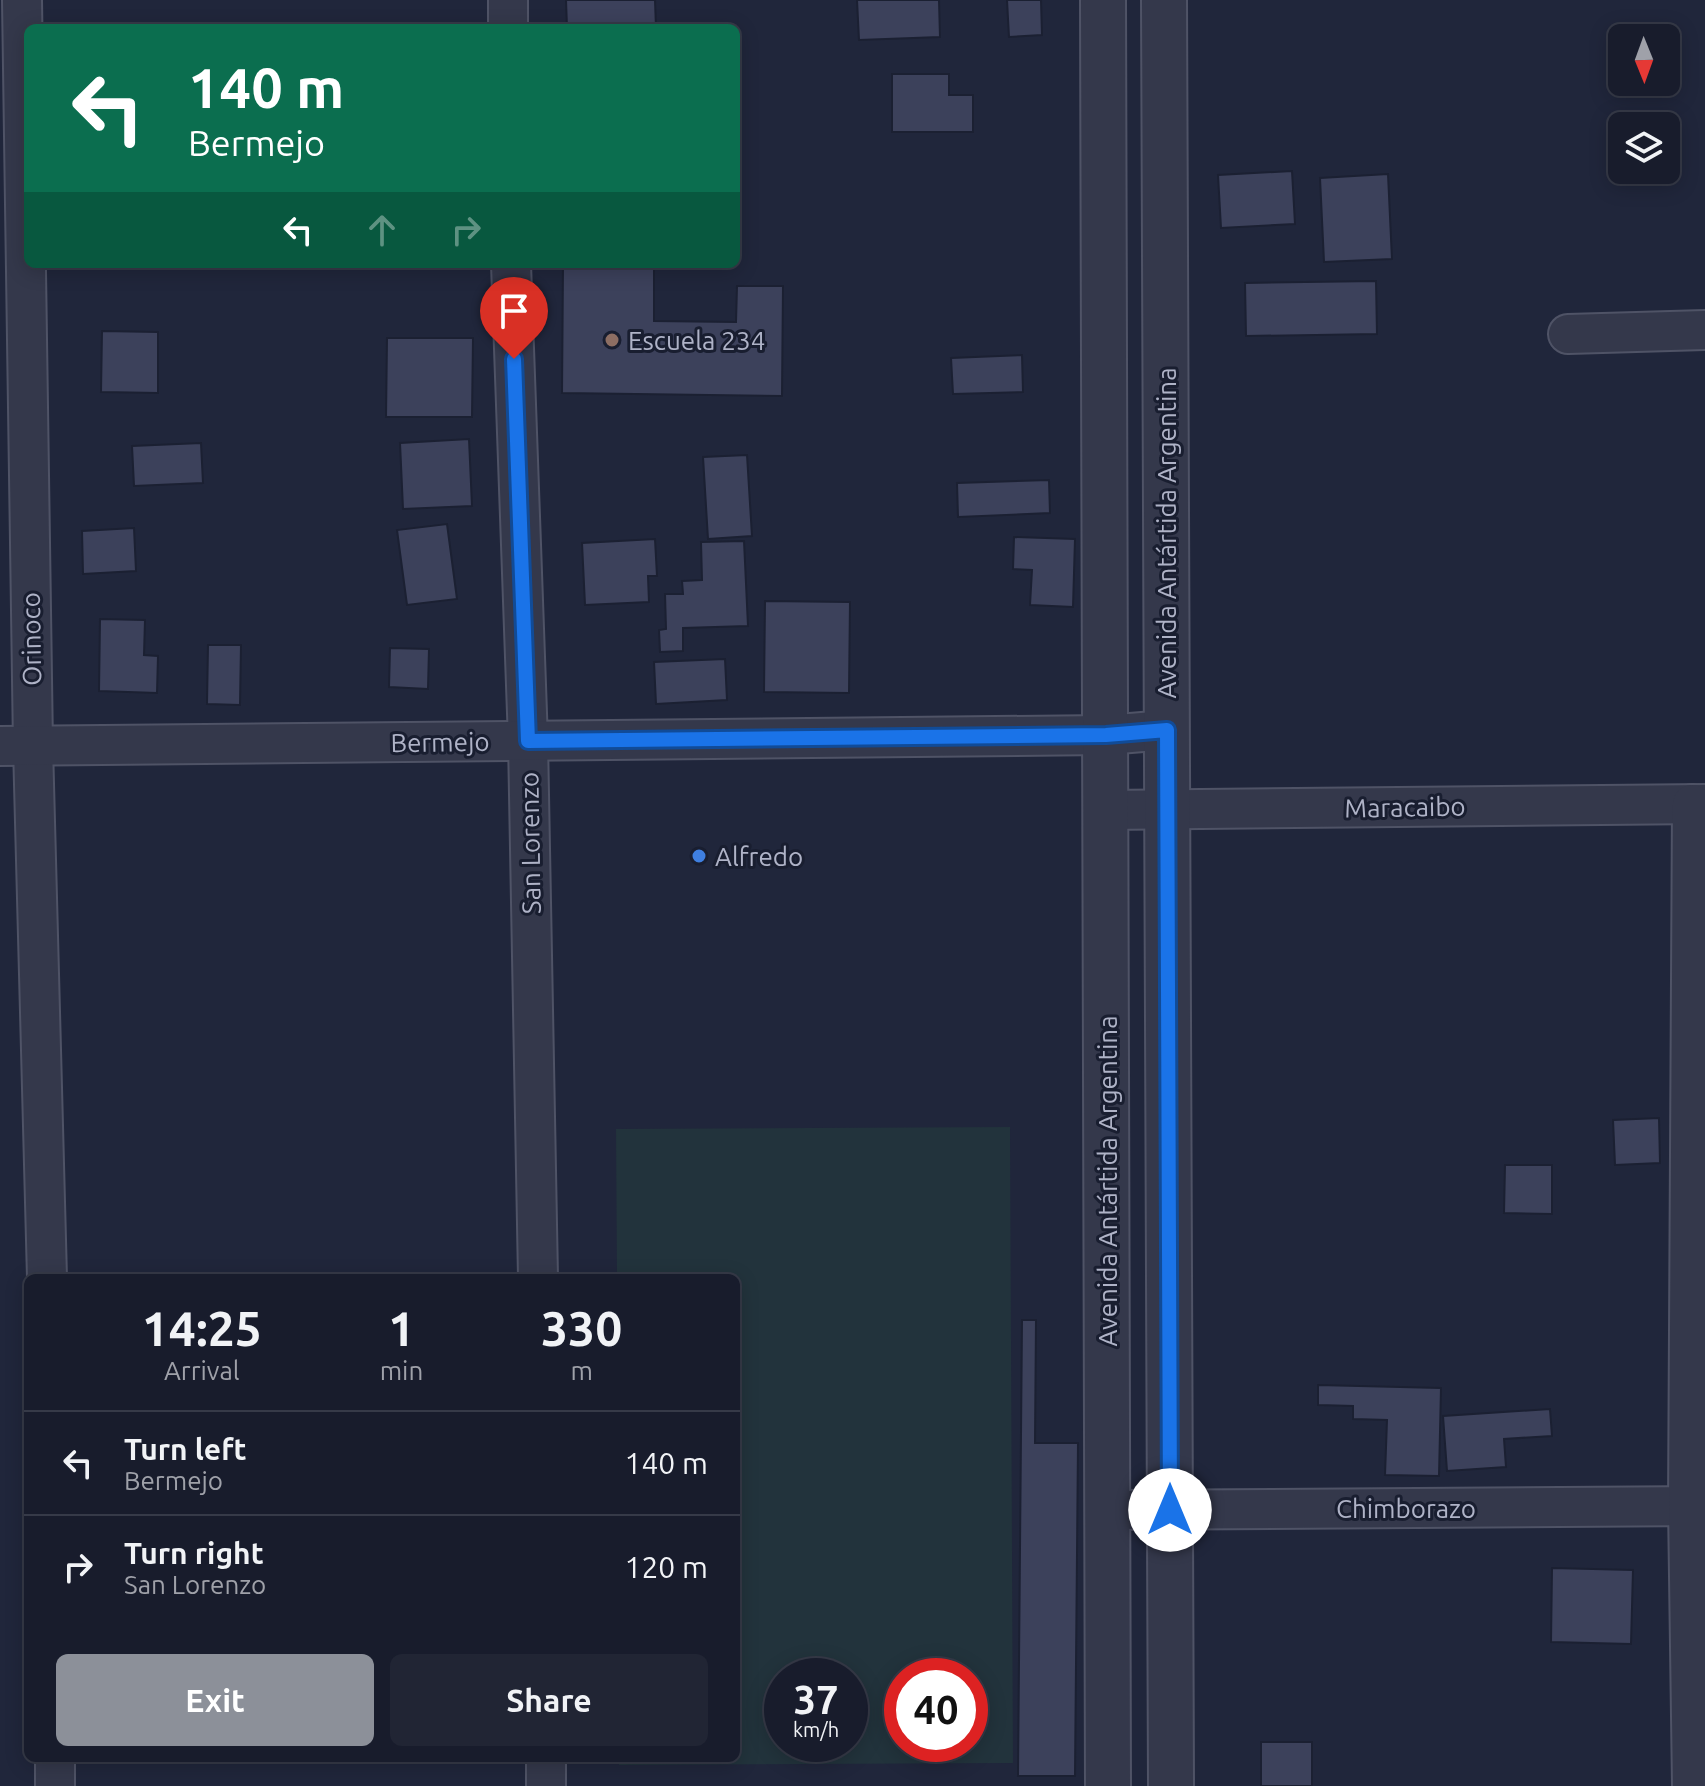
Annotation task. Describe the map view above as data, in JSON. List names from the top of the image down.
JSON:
{
  "streets": {
    "street": [
      "Avenida Antártida Argentina",
      "Orinoco",
      "Bermejo",
      "Maracaibo",
      "San Lorenzo",
      "Chimborazo"
    ]
  },
  "crossings": [
    ["Avenida Antártida Argentina", "Bermejo"],
    ["Avenida Antártida Argentina", "Maracaibo"],
    ["Avenida Antártida Argentina", "Chimborazo"],
    ["Orinoco", "Bermejo"],
    ["Bermejo", "San Lorenzo"]
  ],
  "places": ["Escuela 234", "Alfredo"],
  "north": "bottom",
  "page": {
    "turn": ["140 m", "Bermejo"],
    "eta": [
      "14:25",
      "Arrival",
      "1",
      "min",
      "330",
      "m"
    ],
    "list": [
      {
        "name": "Turn left",
        "note": "Bermejo",
        "value": "140 m"
      },
      {
        "name": "Turn right",
        "note": "San Lorenzo",
        "value": "120 m"
      }
    ],
    "buttons": ["Exit", "Share"],
    "speed": "37 km/h",
    "limit": "40"
  }
}
